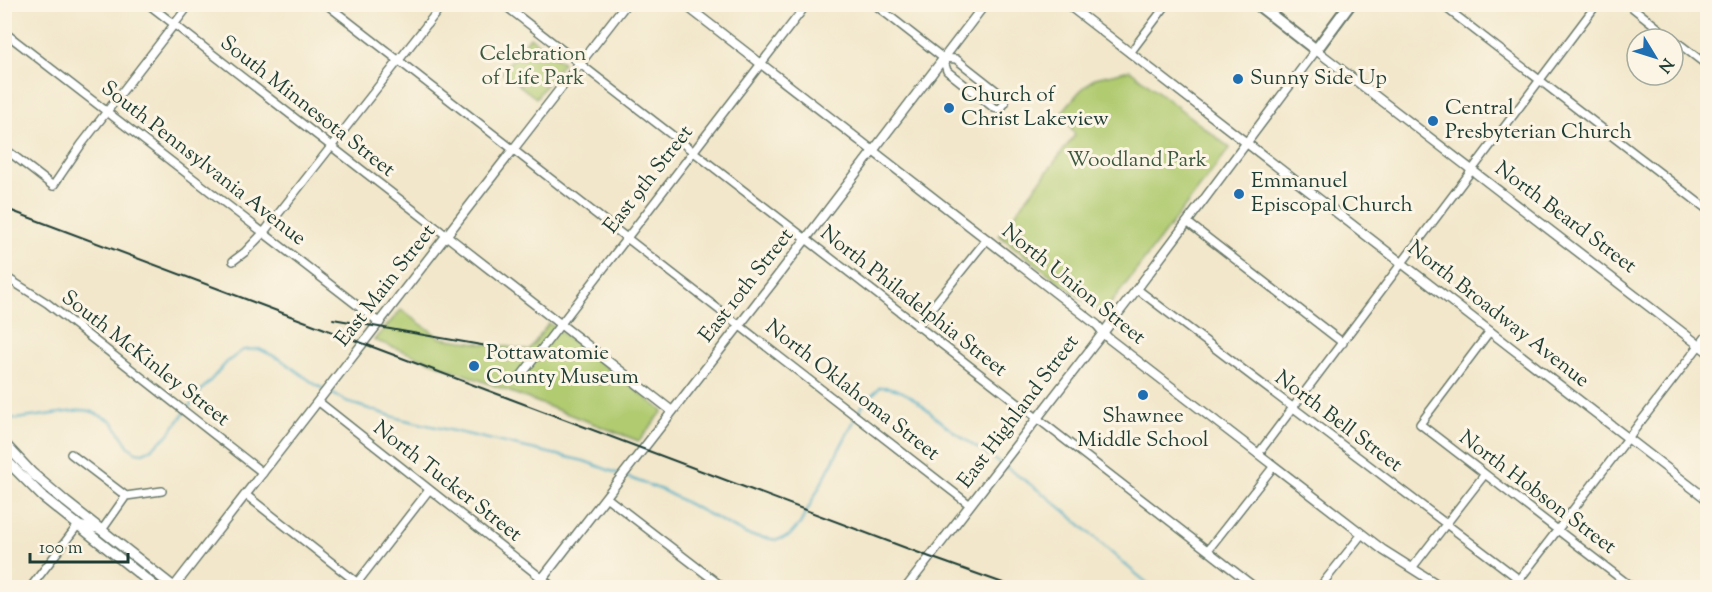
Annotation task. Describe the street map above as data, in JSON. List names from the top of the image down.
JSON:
{
  "streets": {
    "main road": ["North Beard Street"],
    "street": [
      "South Minnesota Street",
      "South Pennsylvania Avenue",
      "East 9th Street",
      "North Union Street",
      "East Main Street",
      "East 10th Street",
      "North Philadelphia Street",
      "North Broadway Avenue",
      "South McKinley Street",
      "North Oklahoma Street",
      "East Highland Street",
      "North Bell Street",
      "North Tucker Street",
      "North Hobson Street"
    ]
  },
  "crossings": [
    ["South Minnesota Street", "East Main Street"],
    ["South Pennsylvania Avenue", "East Main Street"],
    ["East 9th Street", "North Union Street"],
    ["East 9th Street", "North Philadelphia Street"],
    ["East 9th Street", "North Oklahoma Street"],
    ["North Beard Street", "East Highland Street"],
    ["North Union Street", "East 10th Street"],
    ["North Union Street", "East Highland Street"],
    ["East Main Street", "North Philadelphia Street"],
    ["East Main Street", "South McKinley Street"],
    ["East Main Street", "North Oklahoma Street"],
    ["East Main Street", "North Tucker Street"],
    ["East 10th Street", "North Philadelphia Street"],
    ["East 10th Street", "North Oklahoma Street"],
    ["East 10th Street", "North Tucker Street"],
    ["North Philadelphia Street", "East Highland Street"],
    ["North Broadway Avenue", "East Highland Street"],
    ["North Broadway Avenue", "North Hobson Street"],
    ["North Oklahoma Street", "East Highland Street"],
    ["East Highland Street", "North Bell Street"]
  ],
  "parks": ["Celebration of Life Park", "Woodland Park"],
  "places": [
    "Sunny Side Up",
    "Church of Christ Lakeview",
    "Central Presbyterian Church",
    "Emmanuel Episcopal Church",
    "Pottawatomie County Museum",
    "Shawnee Middle School"
  ],
  "scale_bar": "100 m",
  "north": "bottom right"
}
